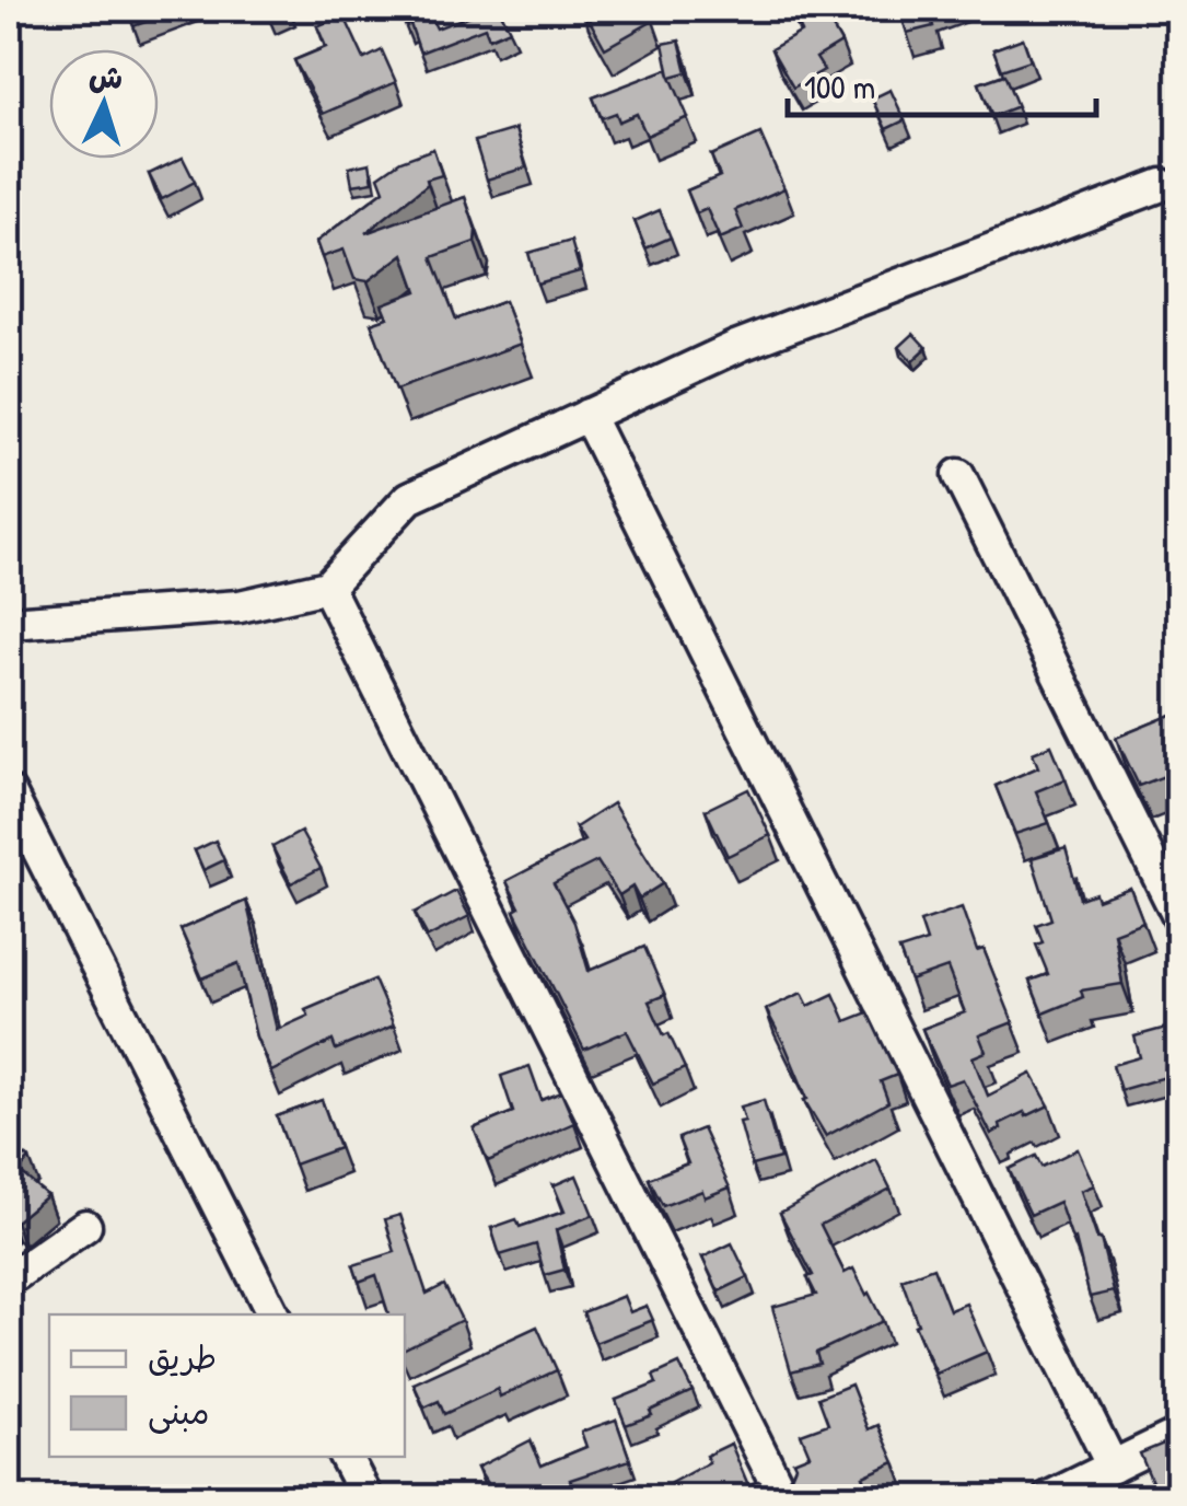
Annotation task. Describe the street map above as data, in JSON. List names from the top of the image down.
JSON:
{
  "legend": ["طريق", "مبنى"],
  "scale_bar": "100 m",
  "north": "top"
}
